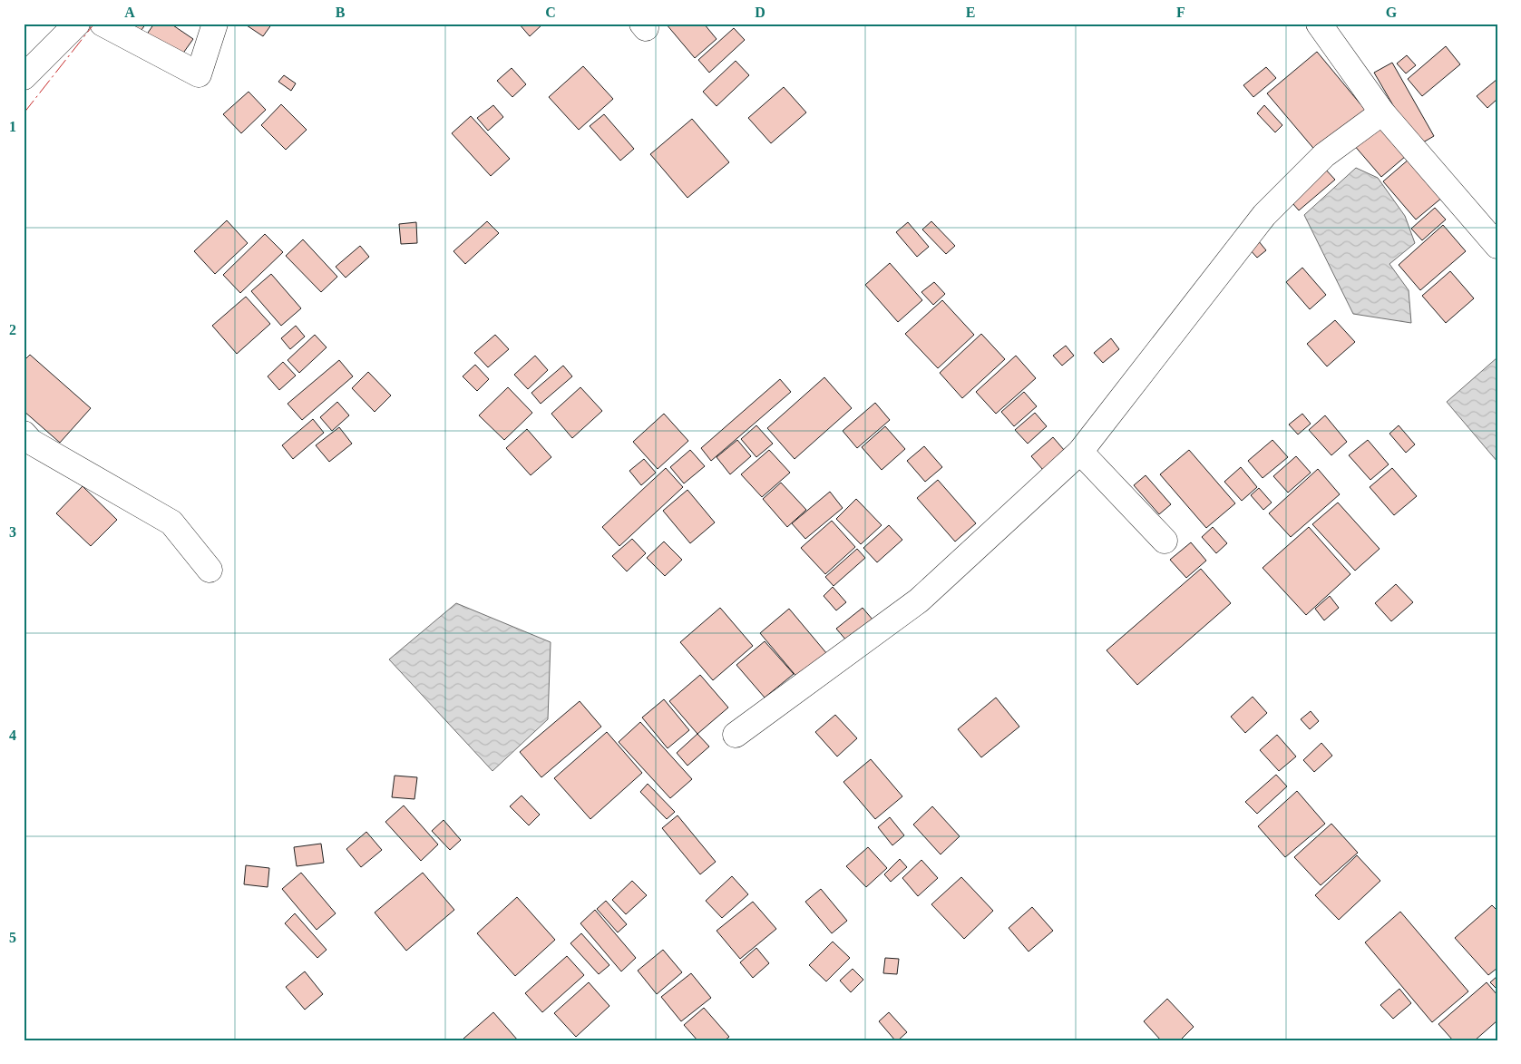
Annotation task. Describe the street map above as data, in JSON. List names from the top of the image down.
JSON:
{
  "grid": {
    "columns": [
      "A",
      "B",
      "C",
      "D",
      "E",
      "F",
      "G"
    ],
    "rows": [
      "1",
      "2",
      "3",
      "4",
      "5"
    ]
  }
}
